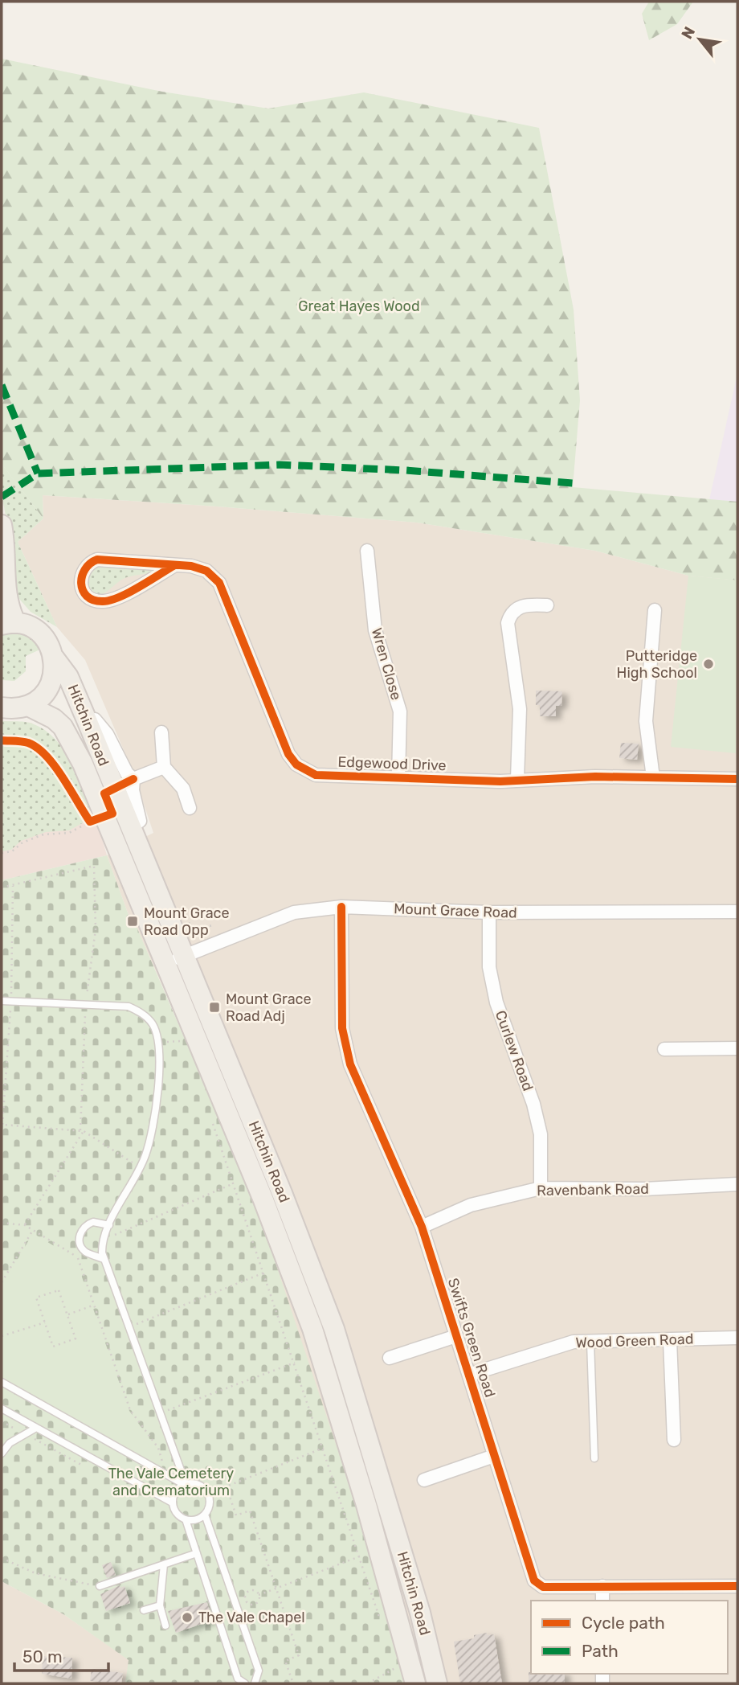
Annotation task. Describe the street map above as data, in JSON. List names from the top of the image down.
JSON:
{
  "streets": {
    "main road": ["Hitchin Road"],
    "street": [
      "Wren Close",
      "Edgewood Drive",
      "Mount Grace Road",
      "Curlew Road",
      "Ravenbank Road",
      "Swifts Green Road",
      "Wood Green Road"
    ]
  },
  "crossings": [
    ["Wren Close", "Edgewood Drive"],
    ["Hitchin Road", "Mount Grace Road"],
    ["Mount Grace Road", "Curlew Road"],
    ["Mount Grace Road", "Swifts Green Road"],
    ["Curlew Road", "Ravenbank Road"],
    ["Ravenbank Road", "Swifts Green Road"],
    ["Swifts Green Road", "Wood Green Road"]
  ],
  "parks": ["Great Hayes Wood", "The Vale Cemetery and Crematorium"],
  "places": {
    "other": ["Putteridge High School", "The Vale Chapel"],
    "transit": ["Mount Grace Road Opp", "Mount Grace Road Adj"]
  },
  "legend": ["Cycle path", "Path"],
  "scale_bar": "50 m",
  "north": "top left"
}
